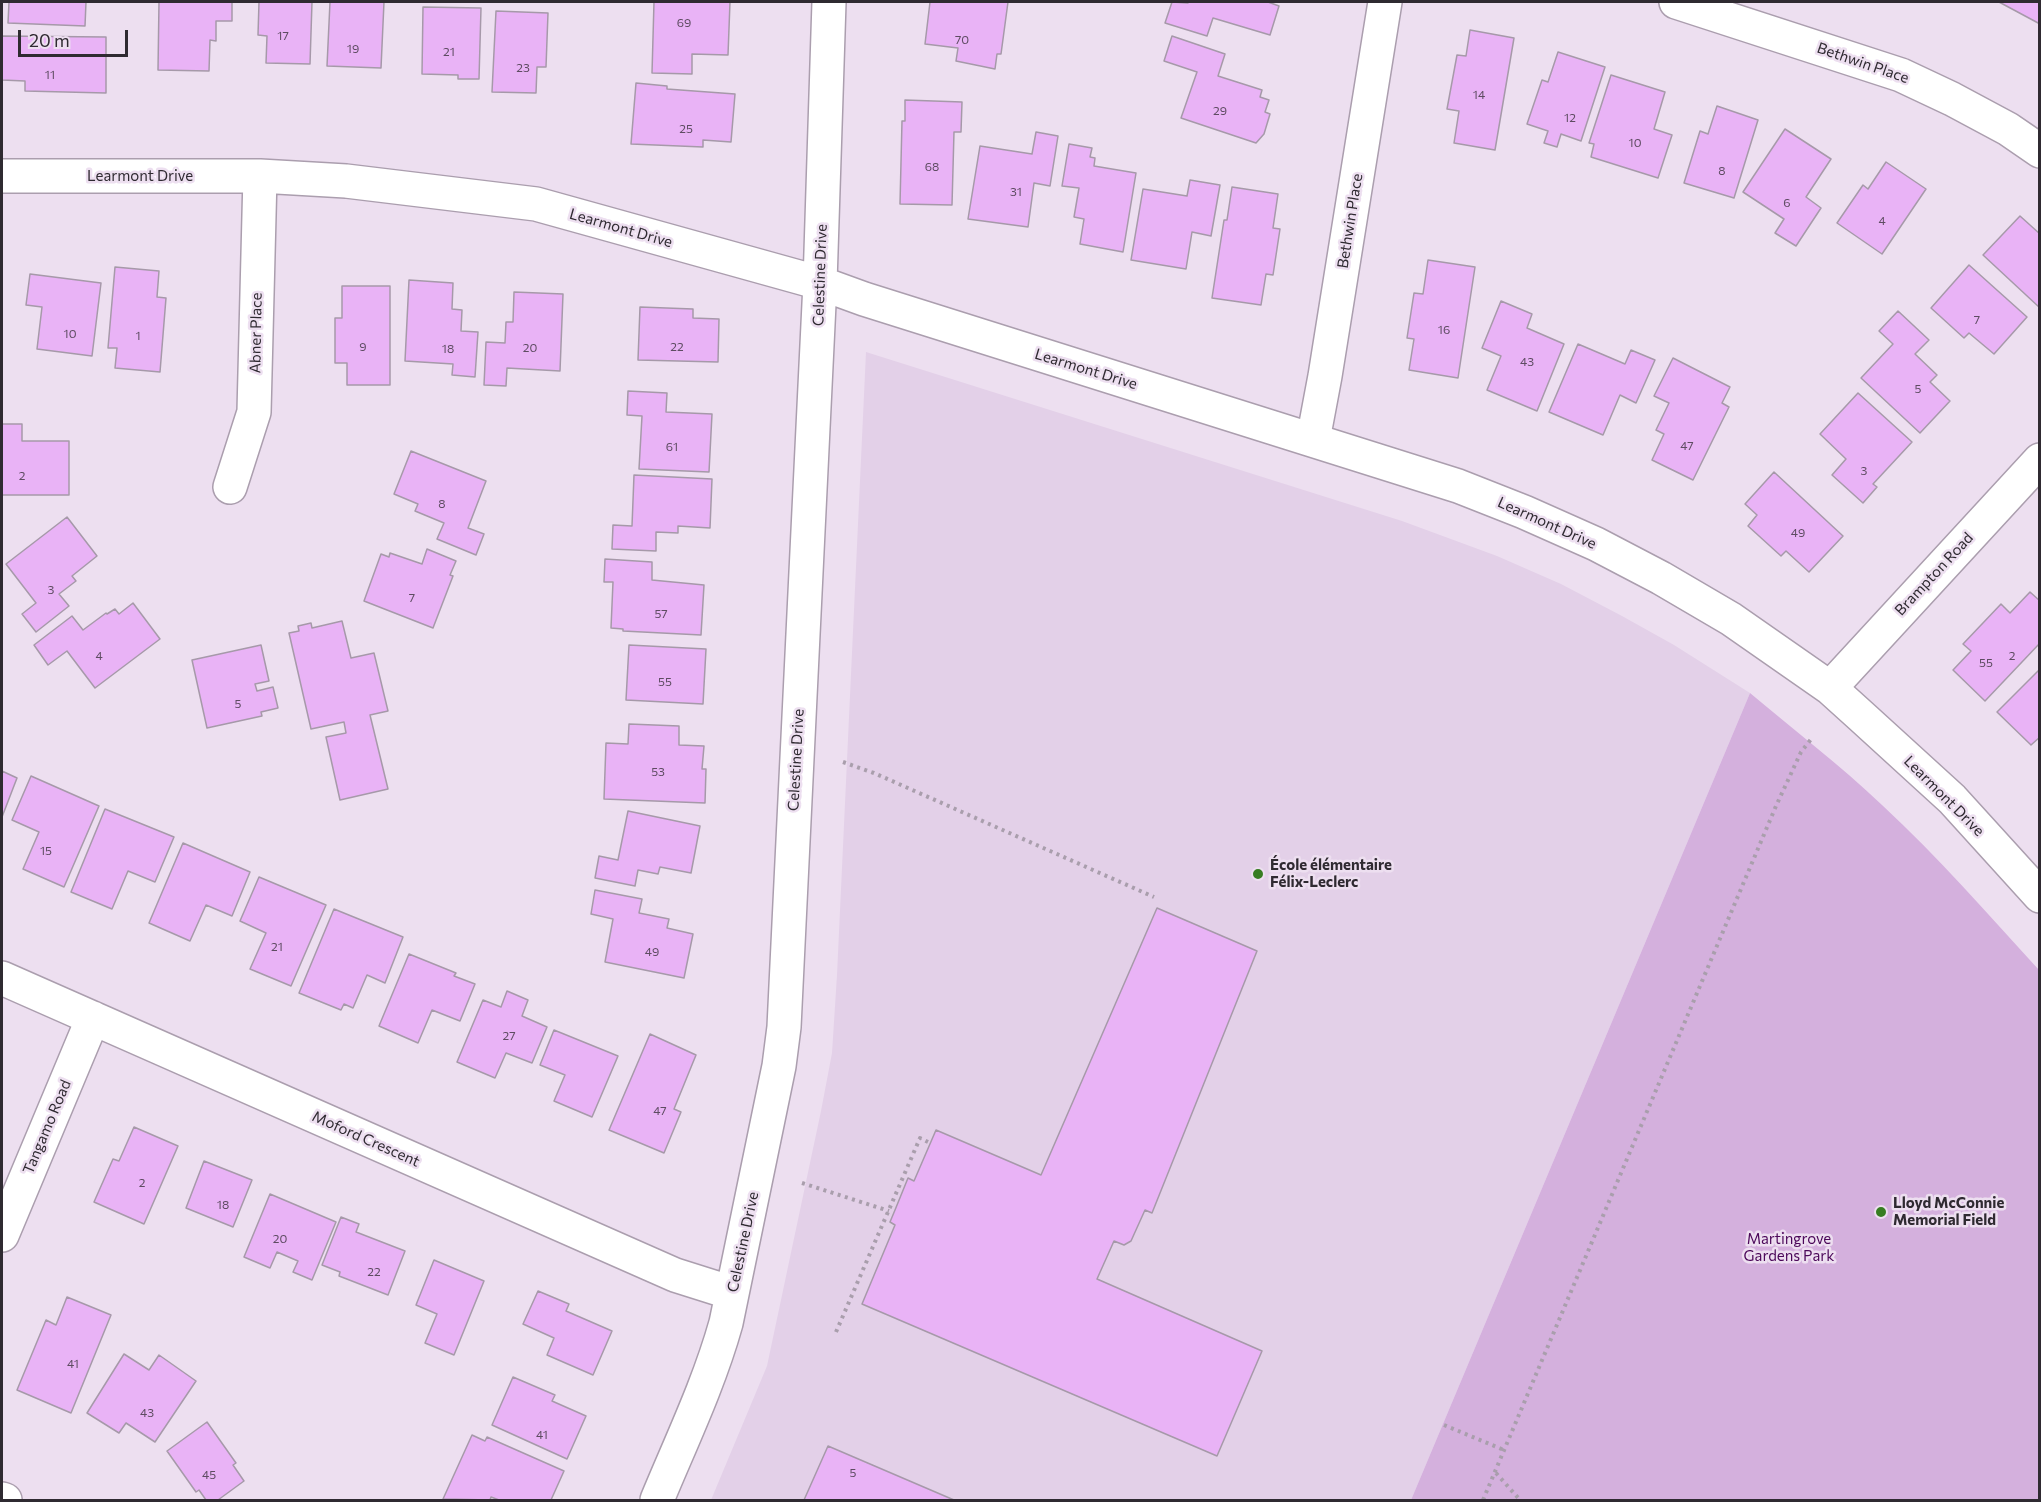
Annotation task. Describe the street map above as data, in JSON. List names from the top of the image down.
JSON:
{
  "streets": {
    "street": [
      "Bethwin Place",
      "Learmont Drive",
      "Celestine Drive",
      "Abner Place",
      "Brampton Road",
      "Tangamo Road",
      "Moford Crescent"
    ]
  },
  "crossings": [
    ["Bethwin Place", "Learmont Drive"],
    ["Learmont Drive", "Celestine Drive"],
    ["Learmont Drive", "Abner Place"],
    ["Learmont Drive", "Brampton Road"],
    ["Celestine Drive", "Moford Crescent"],
    ["Tangamo Road", "Moford Crescent"]
  ],
  "parks": ["Martingrove Gardens Park"],
  "places": ["École élémentaire Félix-Leclerc", "Lloyd McConnie Memorial Field"],
  "house_numbers": [
    "69",
    "17",
    "70",
    "19",
    "21",
    "23",
    "11",
    "14",
    "29",
    "12",
    "25",
    "10",
    "68",
    "8",
    "31",
    "6",
    "4",
    "7",
    "16",
    "10",
    "1",
    "9",
    "22",
    "20",
    "18",
    "43",
    "5",
    "47",
    "61",
    "3",
    "2",
    "8",
    "49",
    "3",
    "7",
    "57",
    "4",
    "2",
    "55",
    "55",
    "5",
    "53",
    "15",
    "21",
    "49",
    "27",
    "47",
    "2",
    "18",
    "20",
    "22",
    "41",
    "43",
    "41",
    "5",
    "45"
  ],
  "scale_bar": "20 m"
}
